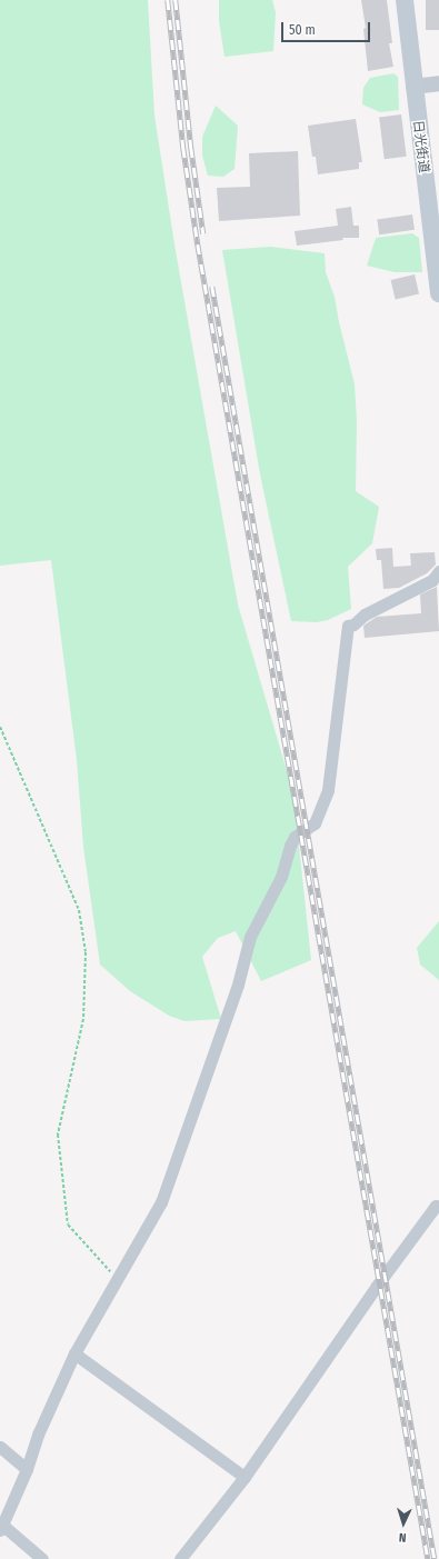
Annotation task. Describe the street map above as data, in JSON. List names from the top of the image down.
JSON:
{
  "streets": {
    "main road": ["日光街道"]
  },
  "scale_bar": "50 m",
  "north": "bottom"
}
